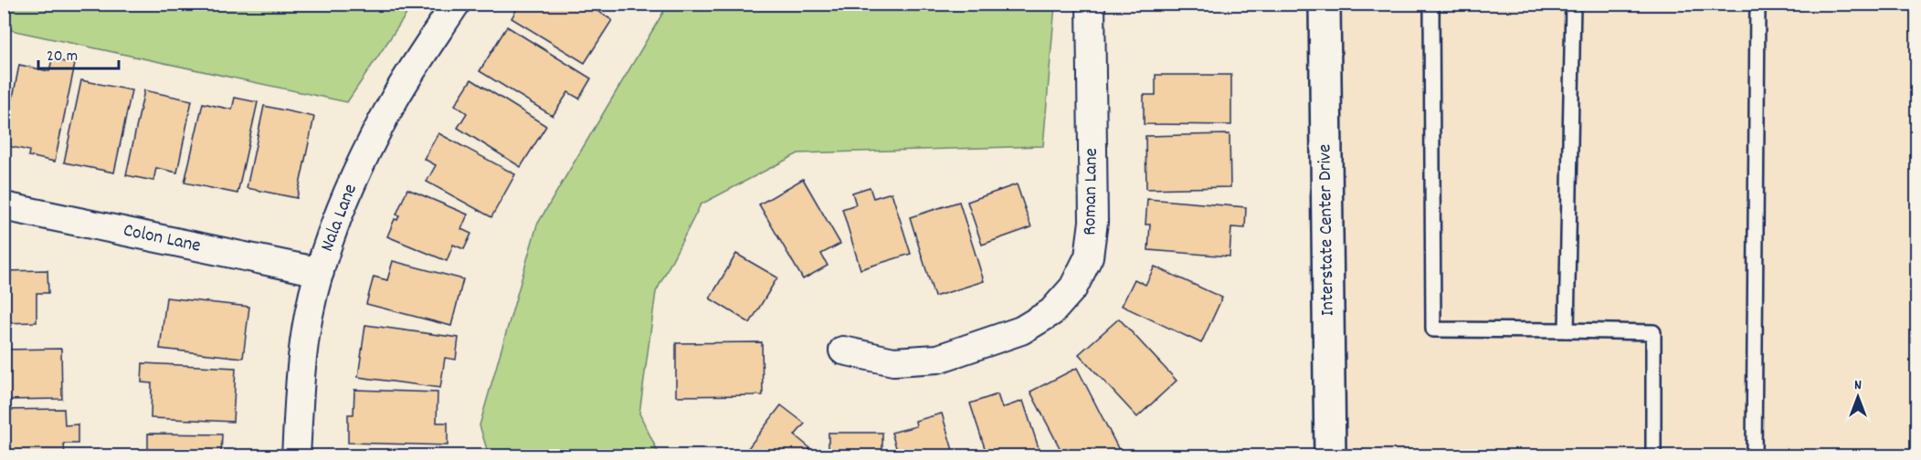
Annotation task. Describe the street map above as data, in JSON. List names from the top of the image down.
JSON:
{
  "streets": {
    "street": [
      "Roman Lane",
      "Nala Lane",
      "Interstate Center Drive",
      "Colon Lane"
    ]
  },
  "crossings": [
    ["Nala Lane", "Colon Lane"]
  ],
  "scale_bar": "20 m",
  "north": "top"
}
